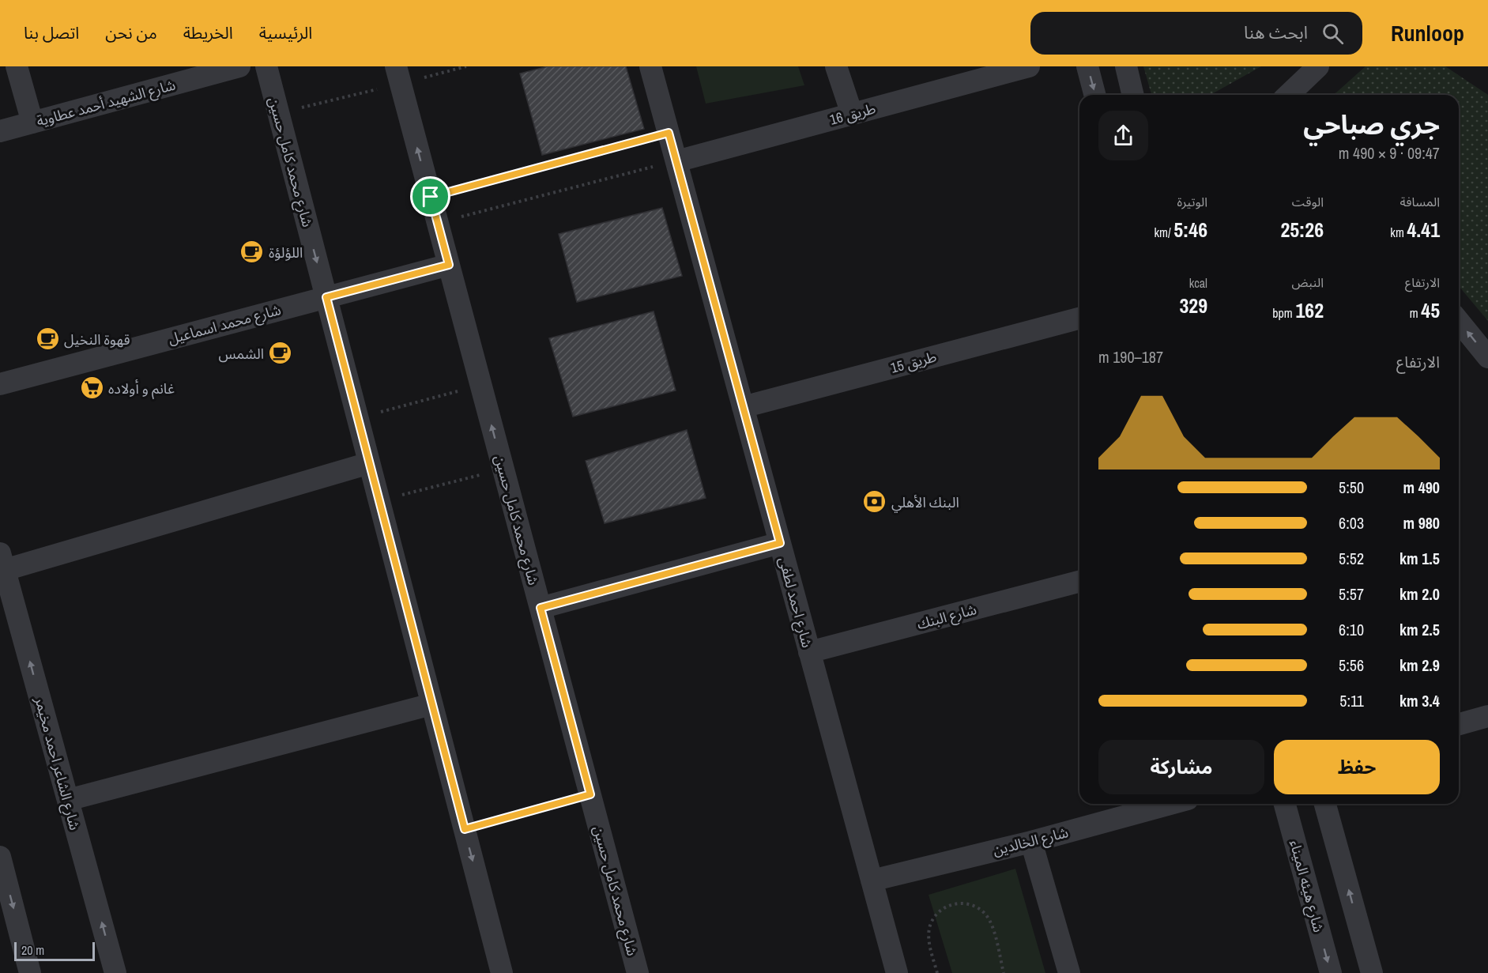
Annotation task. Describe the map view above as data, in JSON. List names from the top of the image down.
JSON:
{
  "streets": {
    "street": [
      "شارع الشهيد أحمد عطاوية",
      "طريق 16",
      "شارع محمد كامل حسين",
      "شارع محمد اسماعيل",
      "طريق 15",
      "شارع احمد لطفى",
      "شارع البنك",
      "شارع الشاعر احمد مخيمر",
      "شارع الخالدين",
      "شارع هيئه الميناء"
    ]
  },
  "crossings": [
    ["طريق 16", "شارع احمد لطفى"],
    ["شارع محمد كامل حسين", "شارع محمد اسماعيل"],
    ["طريق 15", "شارع احمد لطفى"],
    ["شارع احمد لطفى", "شارع البنك"],
    ["شارع احمد لطفى", "شارع الخالدين"]
  ],
  "one_way": ["شارع الشاعر احمد مخيمر"],
  "places": {
    "cafe": ["اللؤلؤة", "قهوة النخيل", "الشمس"],
    "supermarket": ["غانم و أولاده"],
    "bank": ["البنك الأهلي"]
  },
  "scale_bar": "20 m",
  "page": {
    "header": "Runloop",
    "search": "ابحث هنا",
    "nav": [
      "الرئيسية",
      "الخريطة",
      "من نحن",
      "اتصل بنا"
    ],
    "heading": ["جري صباحي", "09:47 · 9 × 490 m"],
    "stats": [
      ["المسافة", "4.41 km"],
      ["الوقت", "25:26"],
      ["الوتيرة", "5:46 /km"],
      ["الارتفاع", "45 m"],
      ["النبض", "162 bpm"],
      ["kcal", "329"]
    ],
    "chart": ["الارتفاع", "187–190 m"],
    "list": [
      {
        "name": "490 m",
        "note": "5:50"
      },
      {
        "name": "980 m",
        "note": "6:03"
      },
      {
        "name": "1.5 km",
        "note": "5:52"
      },
      {
        "name": "2.0 km",
        "note": "5:57"
      },
      {
        "name": "2.5 km",
        "note": "6:10"
      },
      {
        "name": "2.9 km",
        "note": "5:56"
      },
      {
        "name": "3.4 km",
        "note": "5:11"
      }
    ],
    "buttons": ["حفظ", "مشاركة"],
    "scale": "20 m"
  }
}
